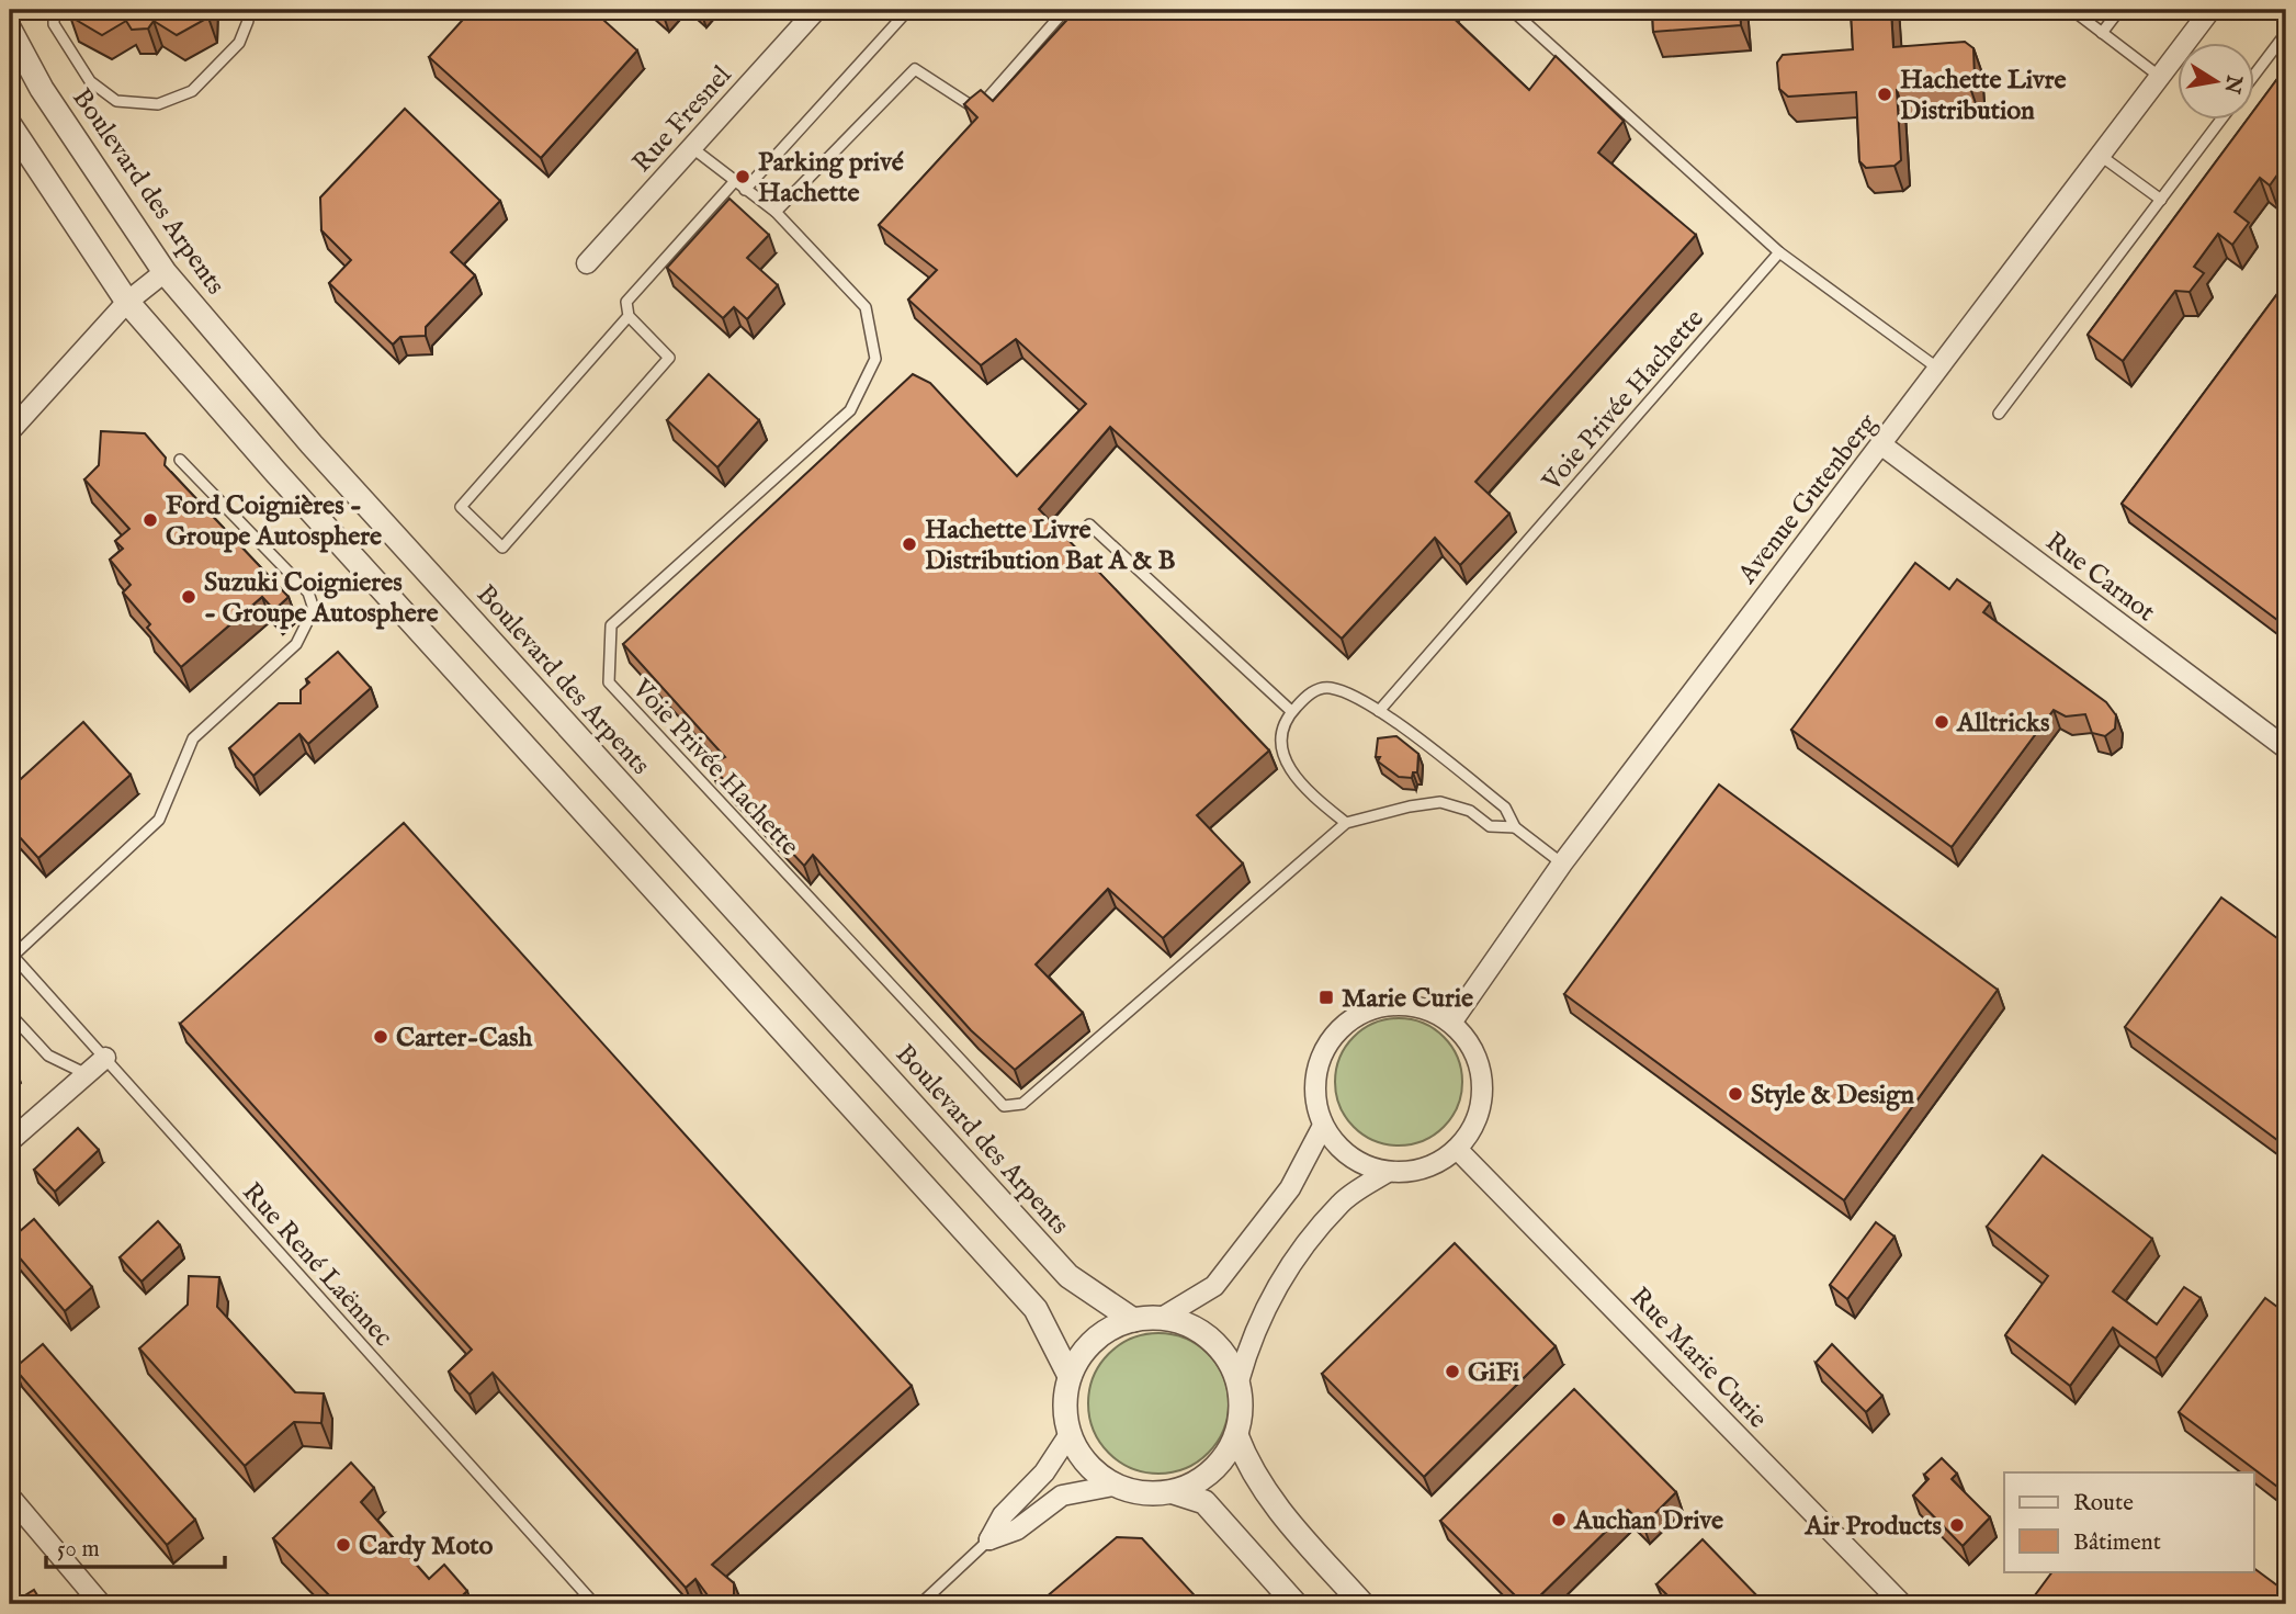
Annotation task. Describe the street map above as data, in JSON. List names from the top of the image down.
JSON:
{
  "streets": {
    "street": [
      "Rue Fresnel",
      "Boulevard des Arpents",
      "Avenue Gutenberg",
      "Rue Carnot",
      "Rue Marie Curie"
    ],
    "lane": ["Voie Privée Hachette", "Rue René Laënnec"]
  },
  "crossings": [
    ["Voie Privée Hachette", "Avenue Gutenberg"],
    ["Avenue Gutenberg", "Rue Carnot"],
    ["Avenue Gutenberg", "Rue Marie Curie"]
  ],
  "places": {
    "other": [
      "Hachette Livre Distribution",
      "Parking privé Hachette",
      "Ford Coignières - Groupe Autosphere",
      "Hachette Livre Distribution Bat A & B",
      "Suzuki Coignieres - Groupe Autosphere",
      "Alltricks",
      "Carter-Cash",
      "Style & Design",
      "GiFi",
      "Auchan Drive",
      "Air Products",
      "Cardy Moto"
    ],
    "transit": ["Marie Curie"]
  },
  "legend": ["Route", "Bâtiment"],
  "scale_bar": "50 m",
  "north": "right"
}
